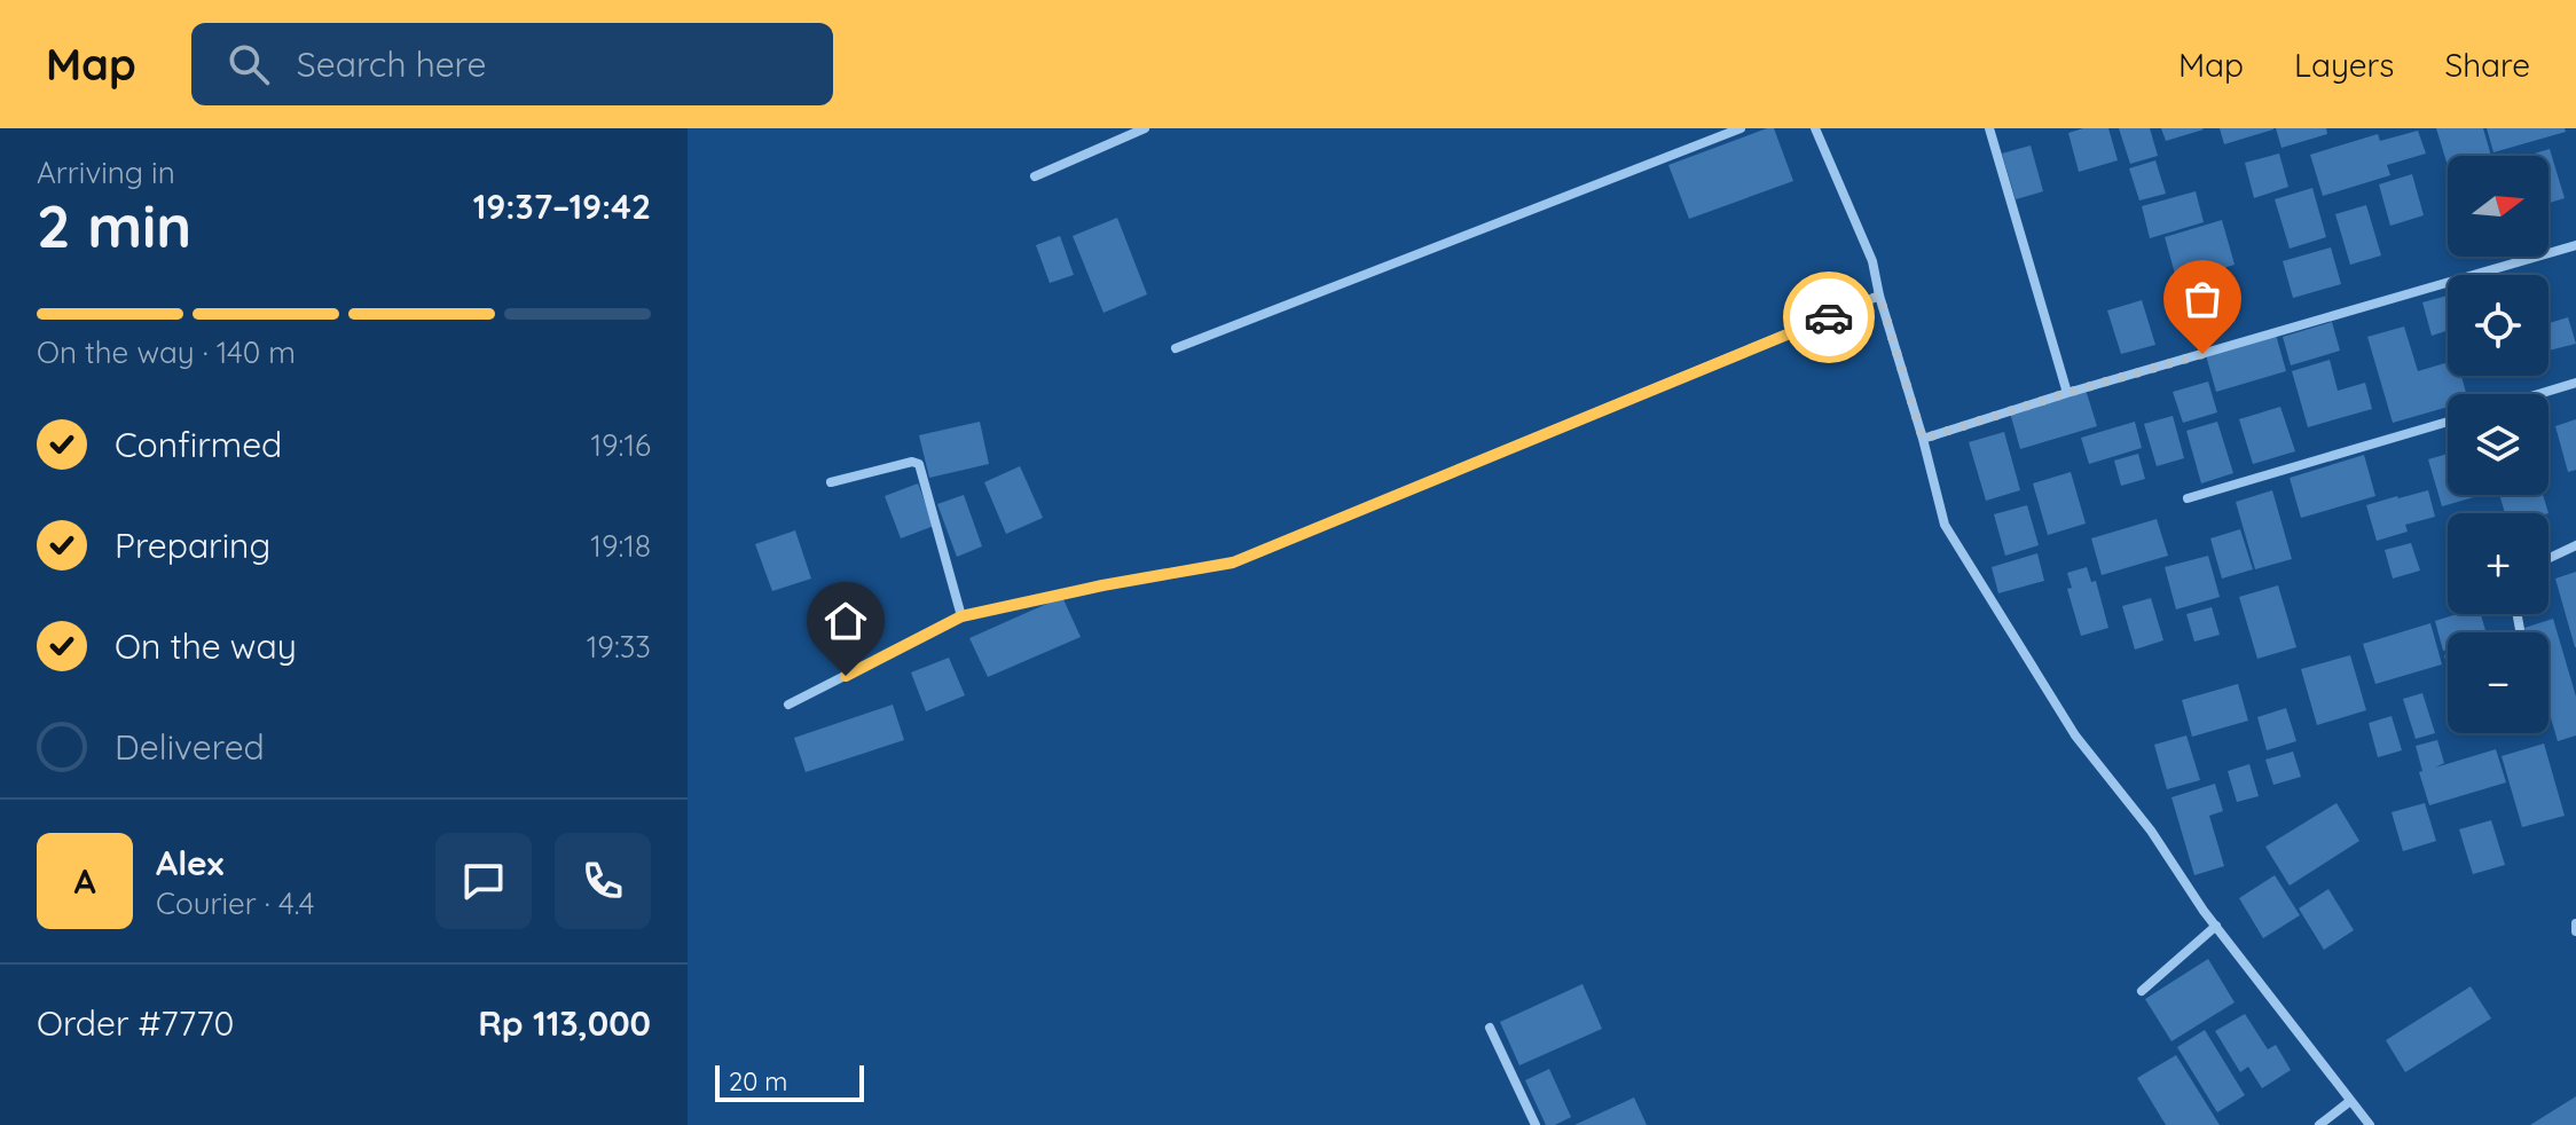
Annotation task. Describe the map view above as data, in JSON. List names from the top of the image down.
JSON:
{
  "scale_bar": "20 m",
  "north": "right",
  "page": {
    "header": "Map",
    "search": "Search here",
    "nav": ["Map", "Layers", "Share"],
    "heading": ["2 min", "Arriving in", "19:37–19:42"],
    "panel": [
      "Alex",
      "Courier · 4.4",
      "Order #7770",
      "Rp 113,000"
    ],
    "map_buttons": ["+", "−"],
    "bar": "On the way · 140 m",
    "list": [
      ["Confirmed", "19:16"],
      ["Preparing", "19:18"],
      ["On the way", "19:33"],
      "Delivered"
    ],
    "round": "A",
    "scale": "20 m"
  }
}
